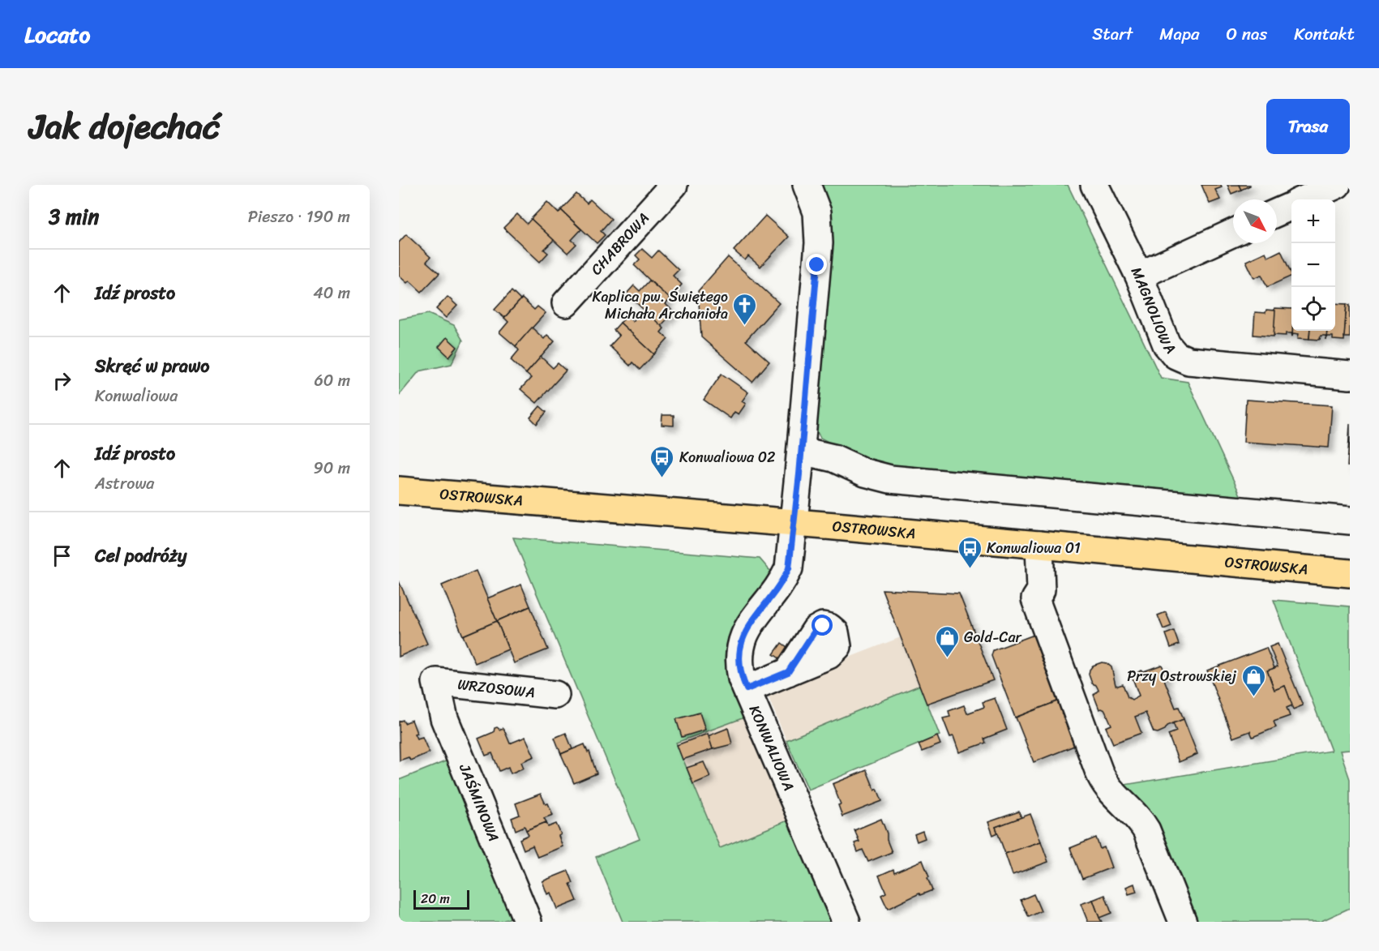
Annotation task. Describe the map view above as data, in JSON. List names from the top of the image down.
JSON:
{
  "streets": {
    "main road": ["OSTROWSKA"],
    "street": [
      "CHABROWA",
      "MAGNOLIOWA",
      "WRZOSOWA",
      "KONWALIOWA",
      "JAŚMINOWA"
    ]
  },
  "crossings": [
    ["OSTROWSKA", "KONWALIOWA"],
    ["WRZOSOWA", "JAŚMINOWA"]
  ],
  "places": {
    "church": ["Kaplica pw. Świętego Michała Archanioła"],
    "bus stop": ["Konwaliowa 02", "Konwaliowa 01"],
    "shop": ["Gold-Car", "Przy Ostrowskiej"]
  },
  "scale_bar": "20 m",
  "north": "bottom right",
  "page": {
    "header": "Locato",
    "nav": [
      "Start",
      "Mapa",
      "O nas",
      "Kontakt"
    ],
    "title": "Jak dojechać",
    "buttons": "Trasa",
    "heading": ["3 min", "Pieszo · 190 m"],
    "map_buttons": ["+", "−"],
    "list": [
      ["Idź prosto", "40 m"],
      ["Skręć w prawo", "Konwaliowa", "60 m"],
      ["Idź prosto", "Astrowa", "90 m"],
      "Cel podróży"
    ],
    "scale": "20 m"
  }
}
